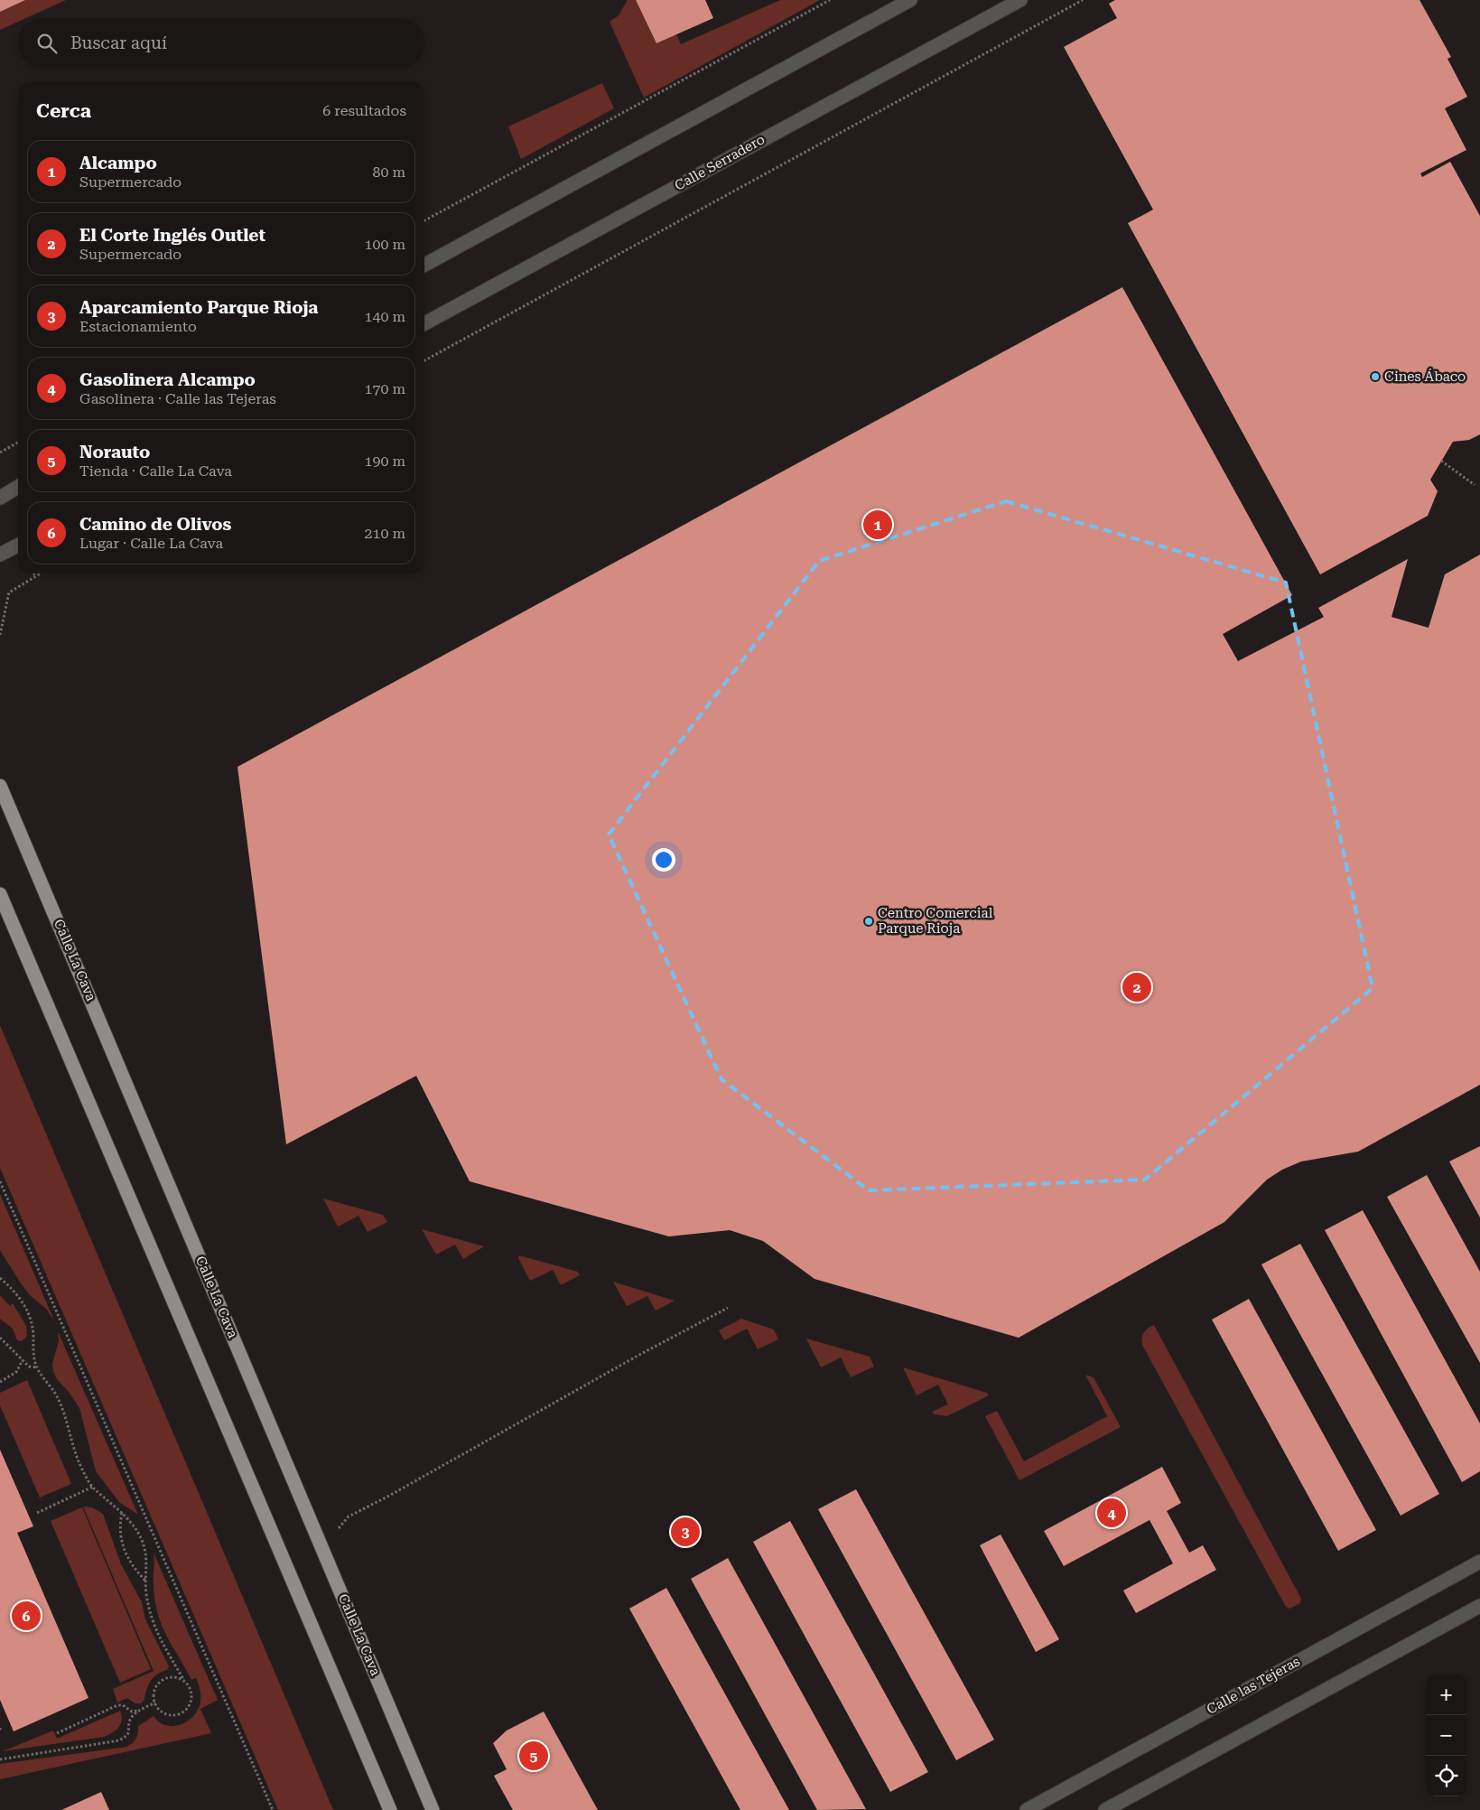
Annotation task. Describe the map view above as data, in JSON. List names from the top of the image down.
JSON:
{
  "streets": {
    "main road": ["Calle La Cava"],
    "street": ["Calle Serradero", "Calle las Tejeras"]
  },
  "places": ["Cines Ábaco", "Centro Comercial Parque Rioja"],
  "page": {
    "search": "Buscar aquí",
    "heading": ["Cerca", "6 resultados"],
    "list": [
      {
        "mark": "1",
        "name": "Alcampo",
        "note": "Supermercado",
        "value": "80 m"
      },
      {
        "mark": "2",
        "name": "El Corte Inglés Outlet",
        "note": "Supermercado",
        "value": "100 m"
      },
      {
        "mark": "3",
        "name": "Aparcamiento Parque Rioja",
        "note": "Estacionamiento",
        "value": "140 m"
      },
      {
        "mark": "4",
        "name": "Gasolinera Alcampo",
        "note": "Gasolinera · Calle las Tejeras",
        "value": "170 m"
      },
      {
        "mark": "5",
        "name": "Norauto",
        "note": "Tienda · Calle La Cava",
        "value": "190 m"
      },
      {
        "mark": "6",
        "name": "Camino de Olivos",
        "note": "Lugar · Calle La Cava",
        "value": "210 m"
      }
    ],
    "pins": [
      "1",
      "2",
      "4",
      "3",
      "6",
      "5"
    ],
    "map_buttons": ["+", "−"]
  }
}
